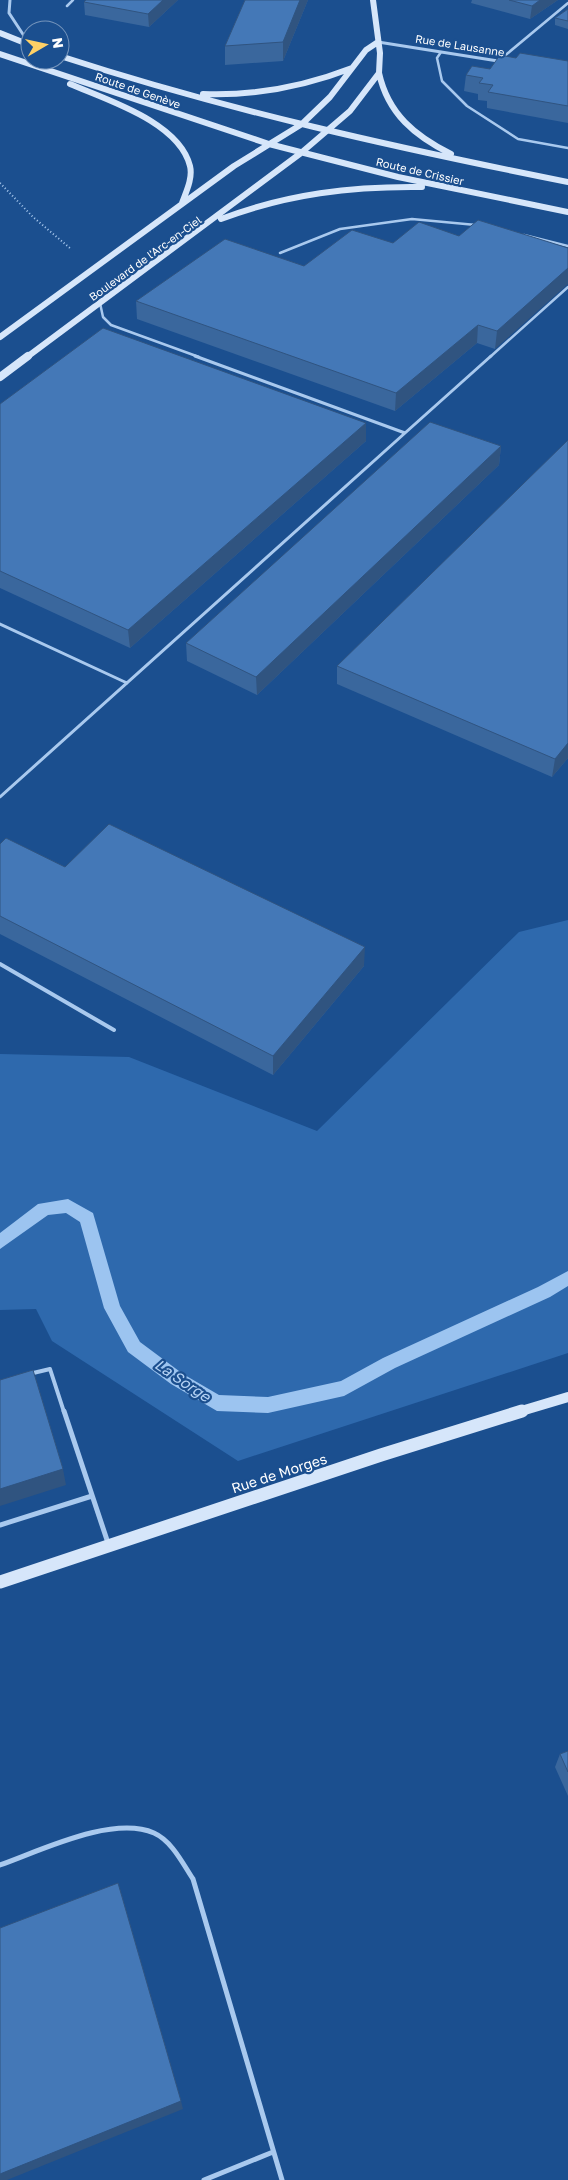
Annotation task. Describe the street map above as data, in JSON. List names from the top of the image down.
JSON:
{
  "streets": {
    "main road": [
      "Route de Genève",
      "Route de Crissier",
      "Boulevard de l'Arc-en-Ciel",
      "Rue de Morges"
    ],
    "street": ["Rue de Lausanne"]
  },
  "crossings": [
    ["Route de Genève", "Route de Crissier"],
    ["Route de Genève", "Boulevard de l'Arc-en-Ciel"],
    ["Route de Crissier", "Boulevard de l'Arc-en-Ciel"]
  ],
  "water": ["La Sorge"],
  "north": "right"
}
